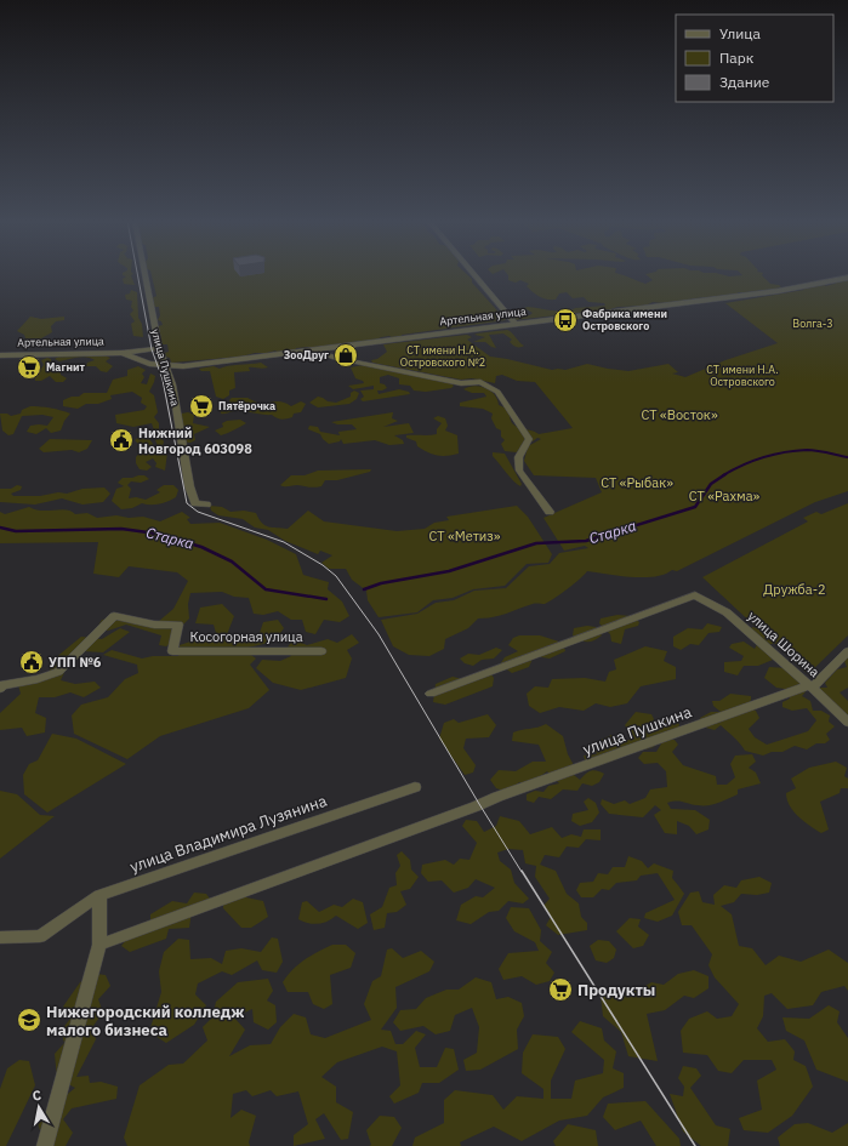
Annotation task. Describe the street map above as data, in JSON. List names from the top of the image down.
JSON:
{
  "streets": {
    "street": [
      "Артельная улица",
      "улица Пушкина",
      "Косогорная улица",
      "улица Шорина",
      "улица Владимира Лузянина"
    ]
  },
  "crossings": [
    ["Артельная улица", "улица Пушкина"],
    ["улица Пушкина", "улица Шорина"]
  ],
  "water": ["Старка"],
  "parks": [
    "Волга-3",
    "СТ имени Н.А. Островского №2",
    "СТ имени Н.А. Островского",
    "СТ «Восток»",
    "СТ «Рыбак»",
    "СТ «Рахма»",
    "СТ «Метиз»",
    "Дружба-2"
  ],
  "places": {
    "bus stop": ["Фабрика имени Островского"],
    "shop": ["ЗооДруг"],
    "supermarket": ["Магнит", "Пятёрочка", "Продукты"],
    "public building": ["Нижний Новгород 603098", "УПП №6"],
    "school or university": ["Нижегородский колледж малого бизнеса"]
  },
  "legend": ["Улица", "Парк", "Здание"],
  "north": "top"
}
